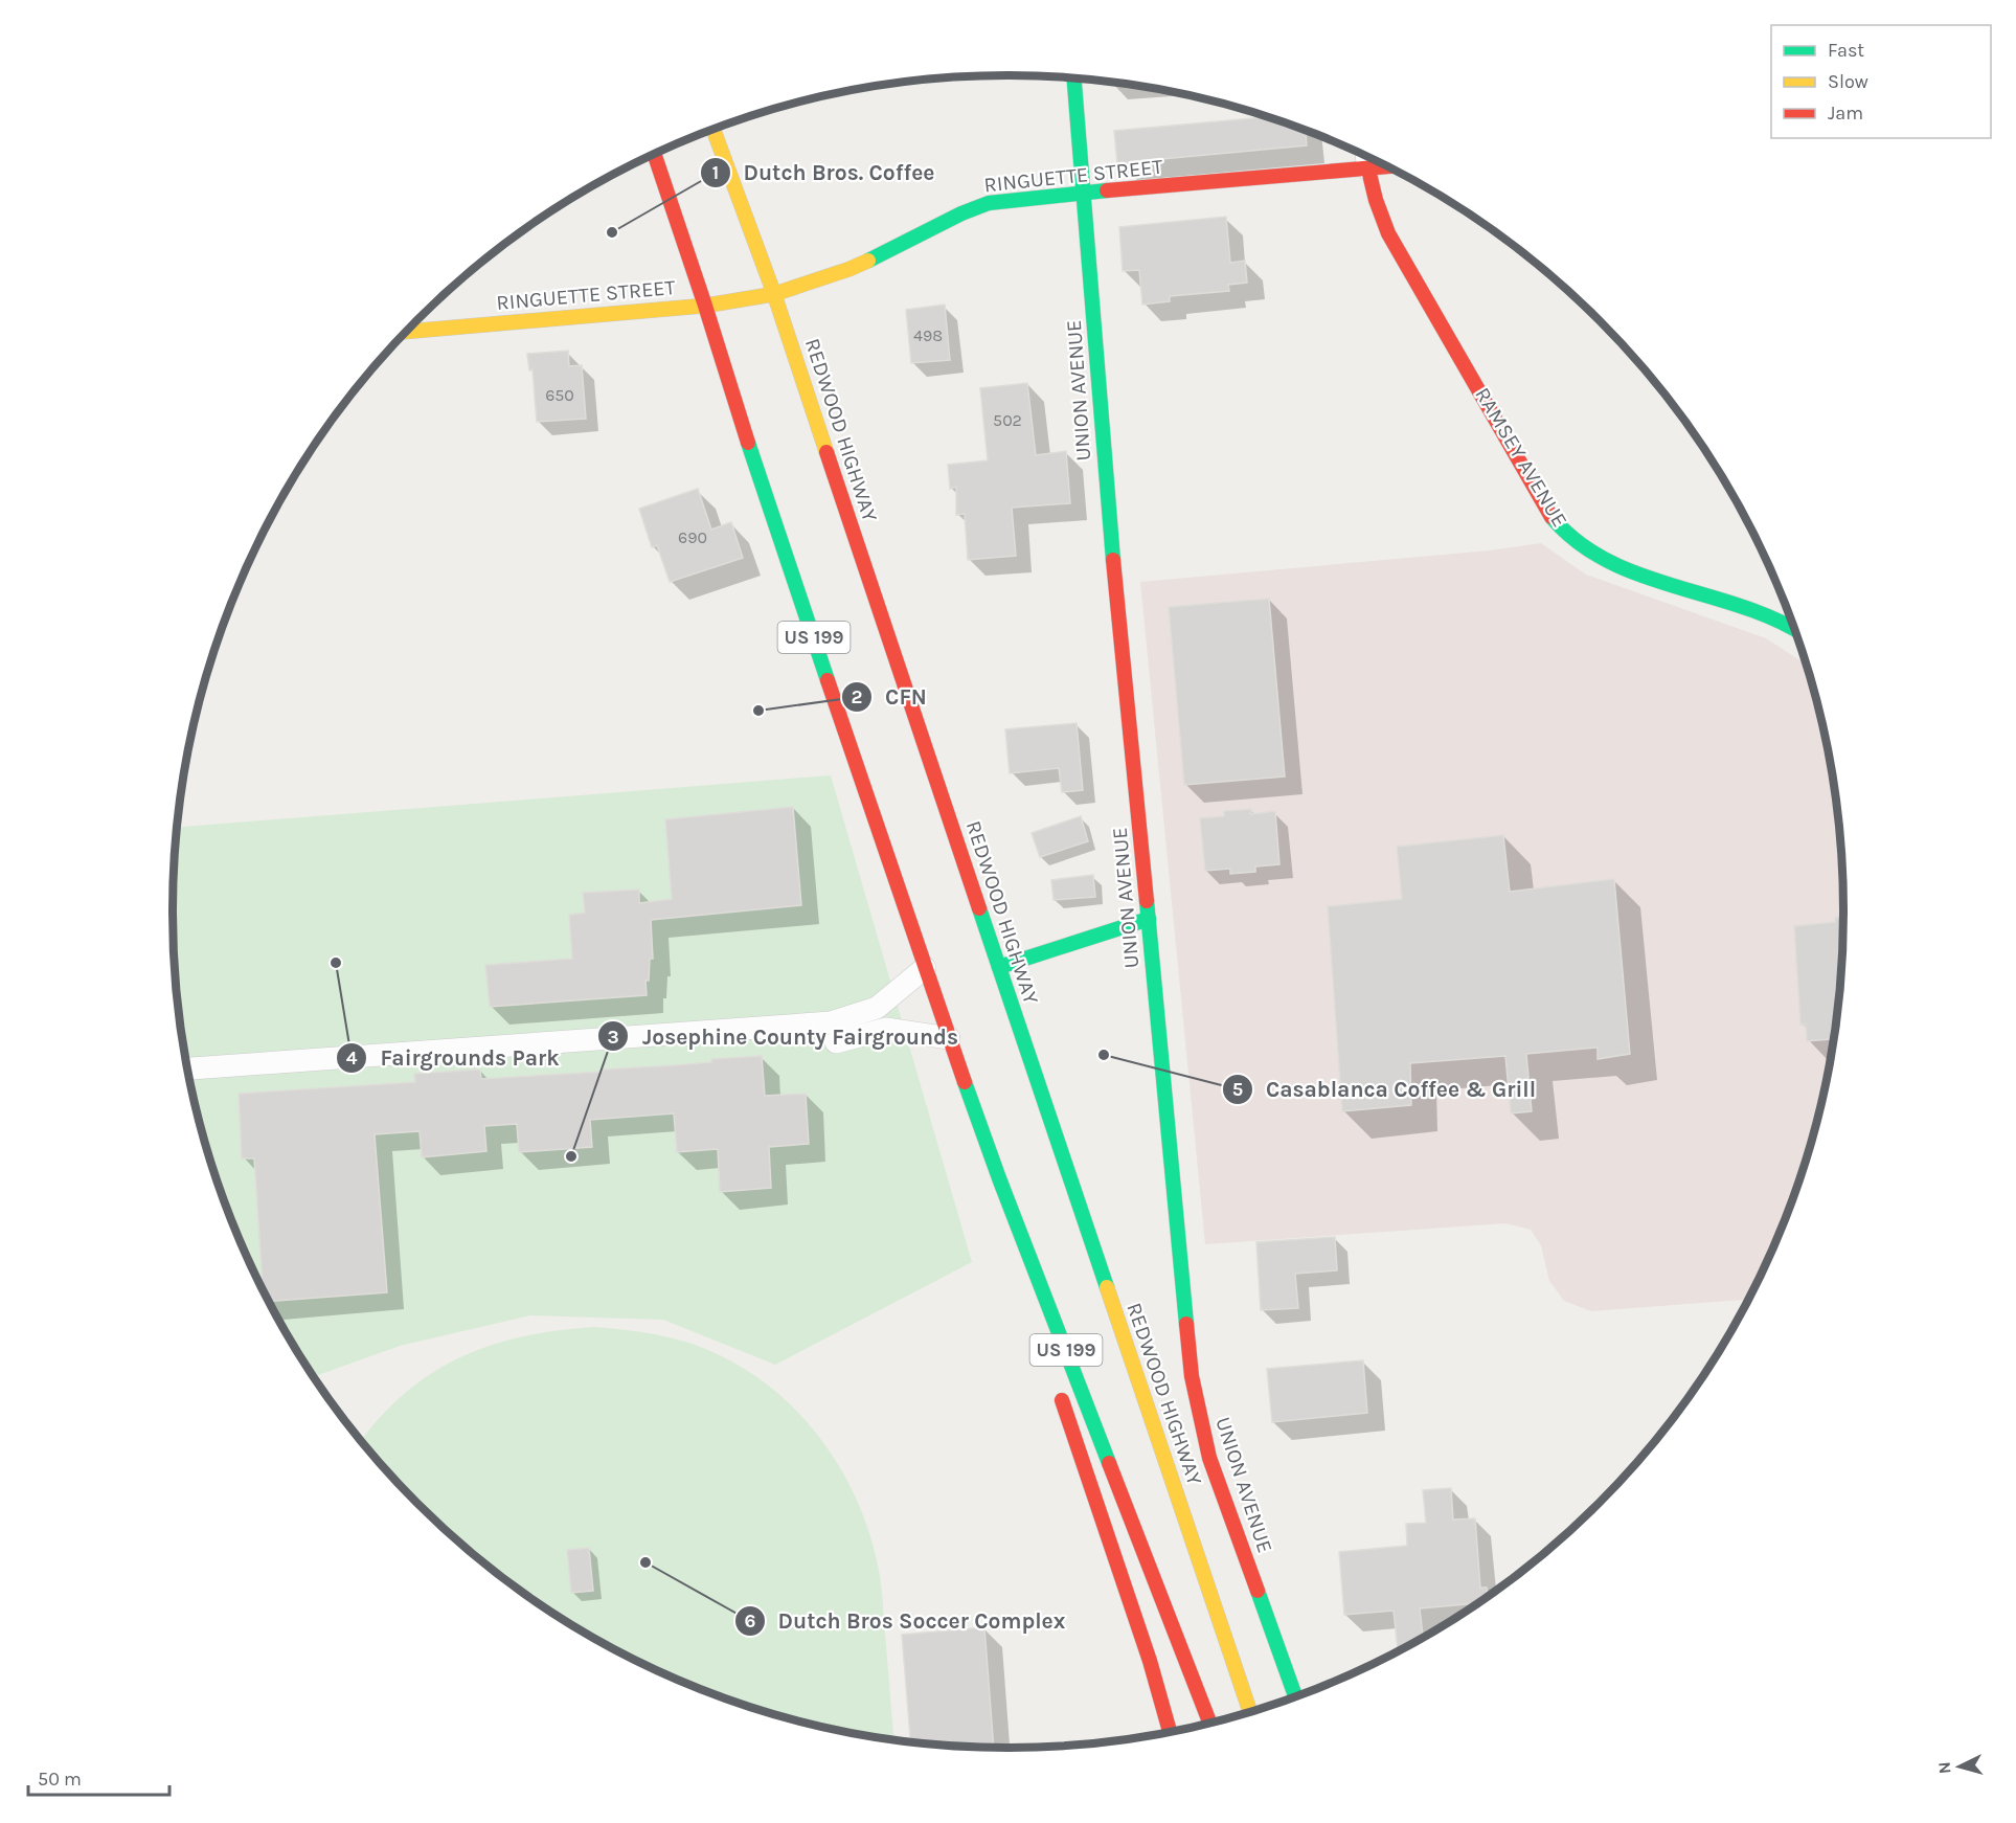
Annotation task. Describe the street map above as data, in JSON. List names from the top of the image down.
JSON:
{
  "streets": {
    "main road": [
      "RINGUETTE STREET",
      "UNION AVENUE",
      "REDWOOD HIGHWAY",
      "RAMSEY AVENUE",
      "US 199"
    ]
  },
  "crossings": [
    ["RINGUETTE STREET", "UNION AVENUE"],
    ["RINGUETTE STREET", "REDWOOD HIGHWAY"],
    ["RINGUETTE STREET", "RAMSEY AVENUE"],
    ["RINGUETTE STREET", "US 199"]
  ],
  "places": [
    "Dutch Bros. Coffee",
    "CFN",
    "Fairgrounds Park",
    "Casablanca Coffee & Grill",
    "Josephine County Fairgrounds",
    "Dutch Bros Soccer Complex"
  ],
  "house_numbers": [
    "498",
    "650",
    "502",
    "690"
  ],
  "legend": ["Fast", "Slow", "Jam"],
  "scale_bar": "50 m",
  "north": "left"
}
